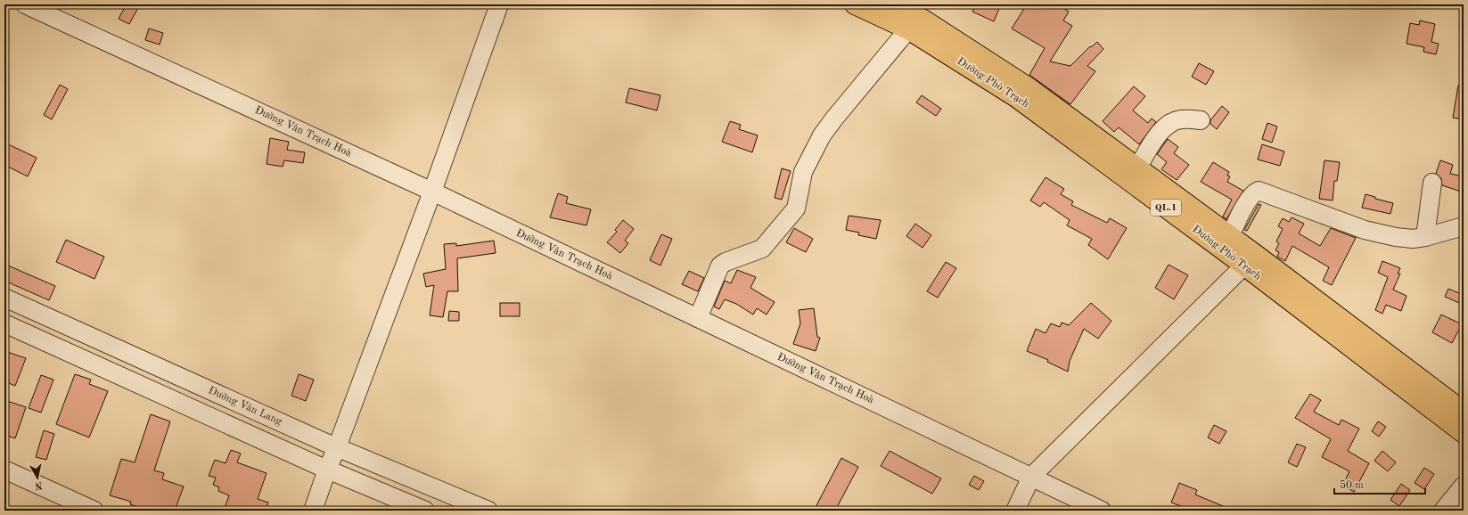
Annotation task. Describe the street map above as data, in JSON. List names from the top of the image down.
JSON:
{
  "streets": {
    "highway": ["Đường Phò Trạch", "QL.1"],
    "street": ["Đường Vân Trạch Hoà", "Đường Văn Lang"]
  },
  "scale_bar": "50 m",
  "north": "bottom"
}
